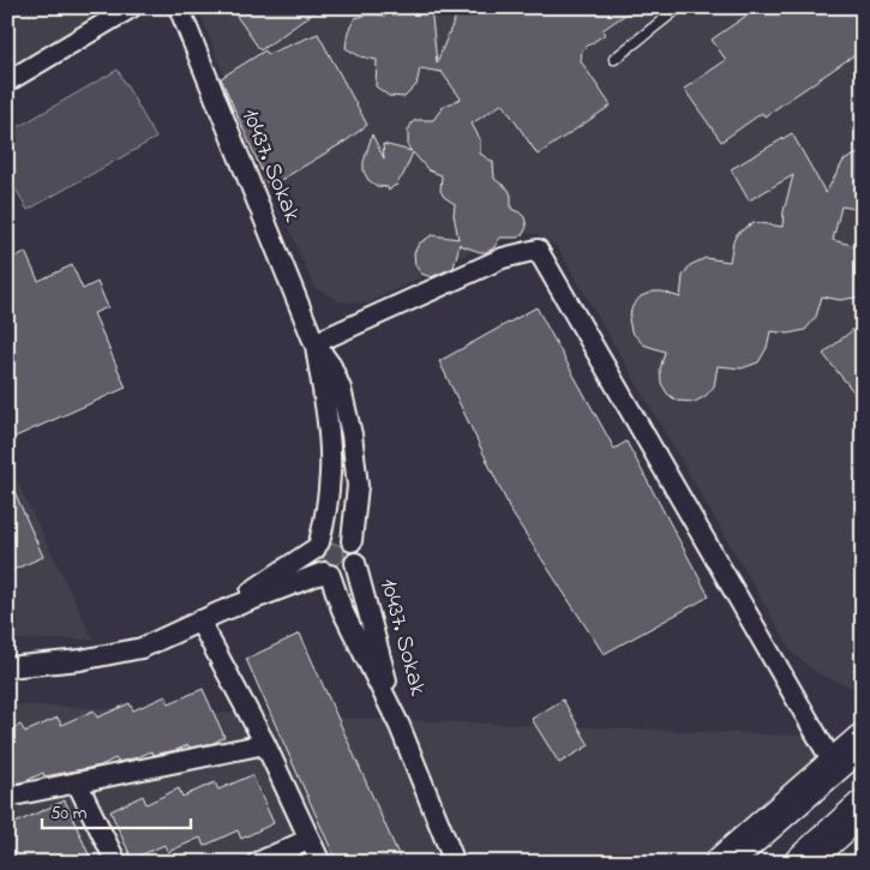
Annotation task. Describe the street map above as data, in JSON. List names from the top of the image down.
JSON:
{
  "streets": {
    "street": ["10437. Sokak"]
  },
  "scale_bar": "50 m"
}
